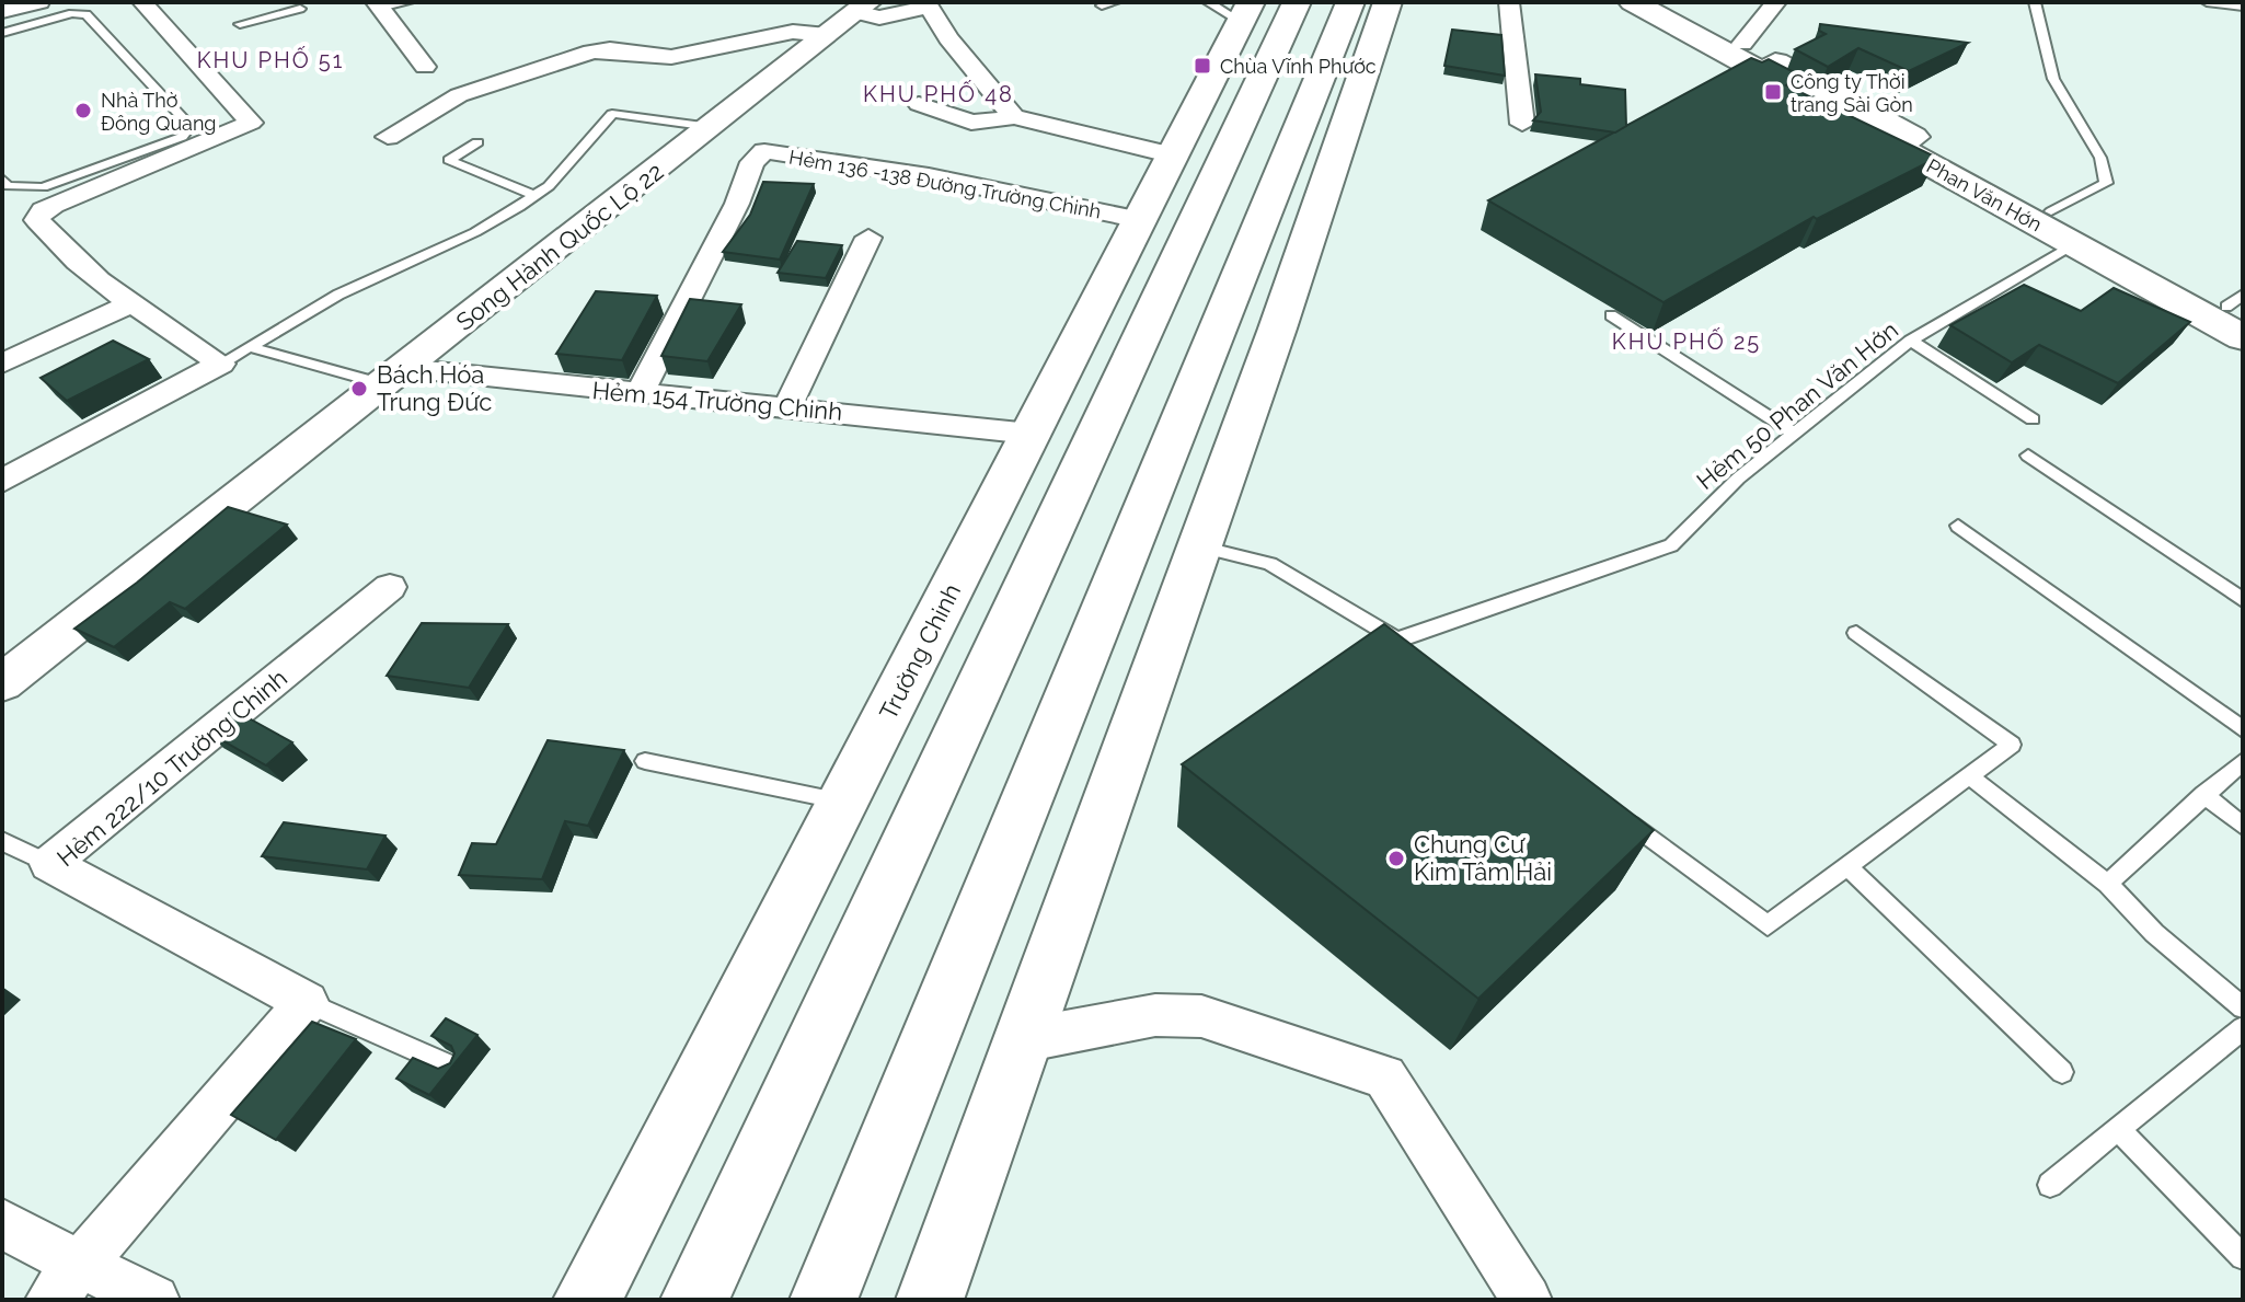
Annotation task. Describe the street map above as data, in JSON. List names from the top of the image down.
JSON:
{
  "streets": {
    "main road": ["Phan Văn Hớn", "Trường Chinh"],
    "street": [
      "Hẻm 136 -138 Đường Trường Chinh",
      "Song Hành Quốc Lộ 22",
      "Hẻm 154 Trường Chinh",
      "Hẻm 222/10 Trường Chinh"
    ],
    "lane": ["Hẻm 50 Phan Văn Hớn"]
  },
  "crossings": [
    ["Hẻm 136 -138 Đường Trường Chinh", "Hẻm 154 Trường Chinh"],
    ["Hẻm 136 -138 Đường Trường Chinh", "Trường Chinh"],
    ["Phan Văn Hớn", "Hẻm 50 Phan Văn Hớn"],
    ["Song Hành Quốc Lộ 22", "Hẻm 154 Trường Chinh"],
    ["Hẻm 154 Trường Chinh", "Trường Chinh"]
  ],
  "districts": ["KHU PHỐ 51", "KHU PHỐ 48", "KHU PHỐ 25"],
  "places": {
    "transit": ["Chùa Vĩnh Phước", "Công ty Thời trang Sài Gòn"],
    "other": ["Nhà Thờ Đông Quang", "Bách Hóa Trung Đức", "Chung Cư Kim Tâm Hải"]
  }
}
